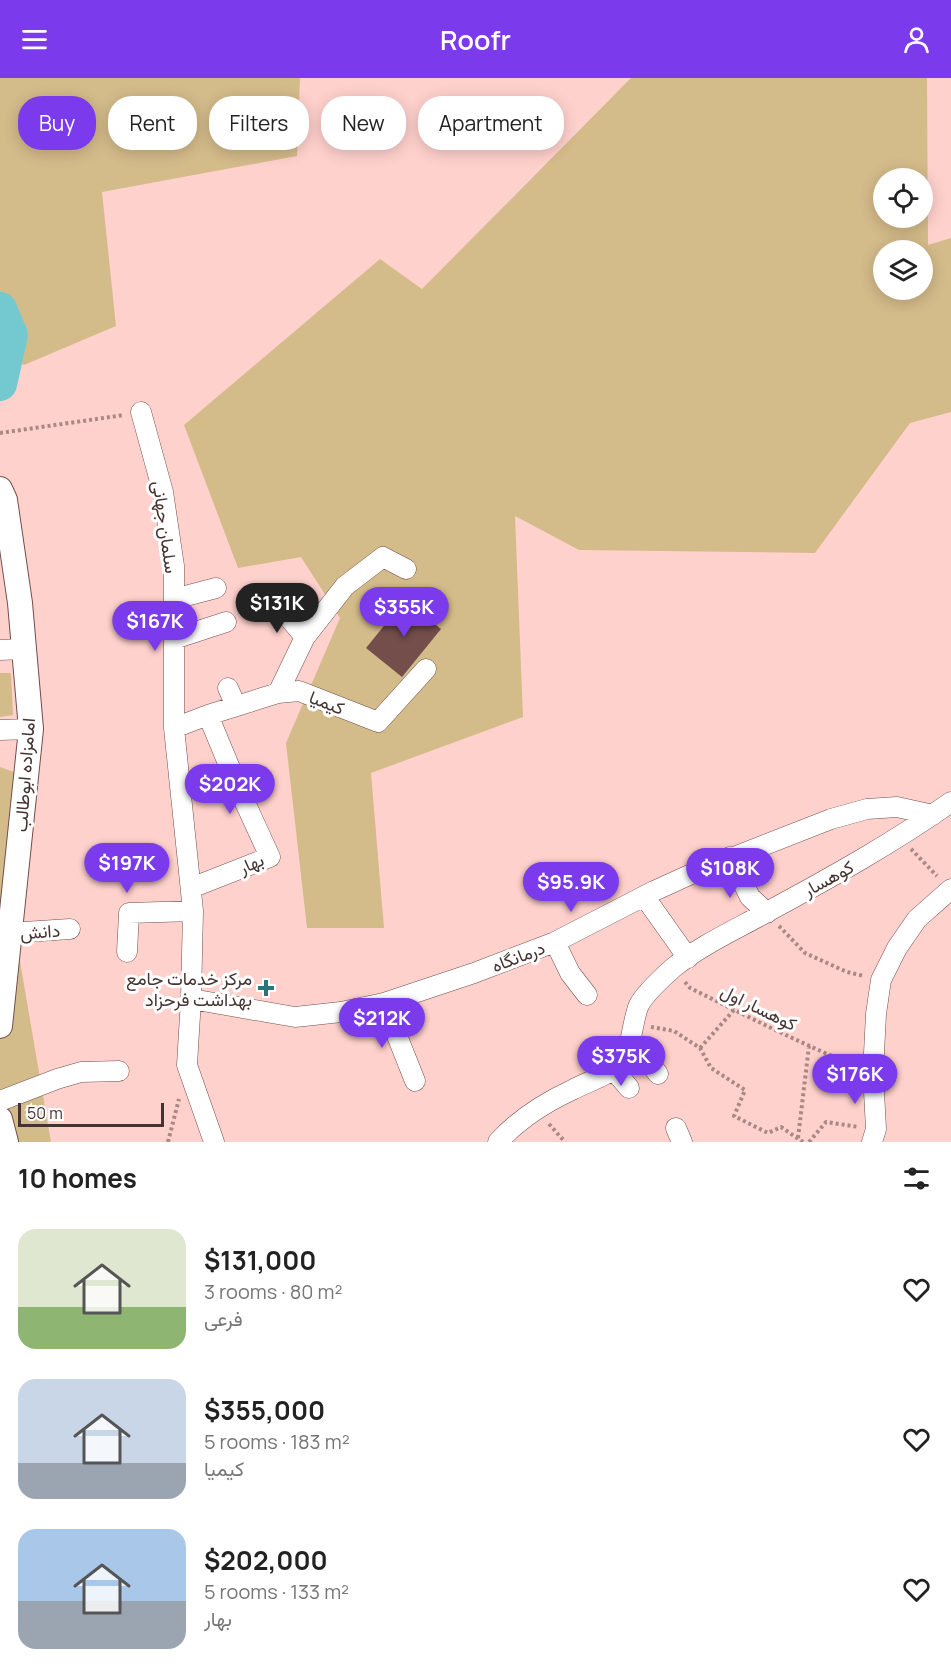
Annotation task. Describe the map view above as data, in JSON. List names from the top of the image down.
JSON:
{
  "streets": {
    "street": [
      "سلمان جهانی",
      "کیمیا",
      "امامزاده ابوطالب",
      "بهار",
      "کوهسار",
      "دانش",
      "درمانگاه"
    ],
    "path": ["کوهسار اول"]
  },
  "crossings": [
    ["سلمان جهانی", "کیمیا"],
    ["سلمان جهانی", "بهار"],
    ["سلمان جهانی", "درمانگاه"],
    ["کیمیا", "بهار"],
    ["امامزاده ابوطالب", "دانش"],
    ["کوهسار", "درمانگاه"],
    ["کوهسار", "کوهسار اول"]
  ],
  "places": {
    "health": ["مركز خدمات جامع بهداشت فرحزاد"]
  },
  "scale_bar": "50 m",
  "page": {
    "header": "Roofr",
    "chip": [
      "Buy",
      "Rent",
      "Filters",
      "New",
      "Apartment"
    ],
    "price": [
      "$131K",
      "$355K",
      "$167K",
      "$202K",
      "$197K",
      "$108K",
      "$95.9K",
      "$212K",
      "$375K",
      "$176K"
    ],
    "scale": "50 m",
    "heading": "10 homes",
    "list": [
      {
        "name": "$131,000",
        "note": "3 rooms · 80 m² · فرعی"
      },
      {
        "name": "$355,000",
        "note": "5 rooms · 183 m² · کیمیا"
      },
      {
        "name": "$202,000",
        "note": "5 rooms · 133 m² · بهار"
      }
    ]
  }
}
